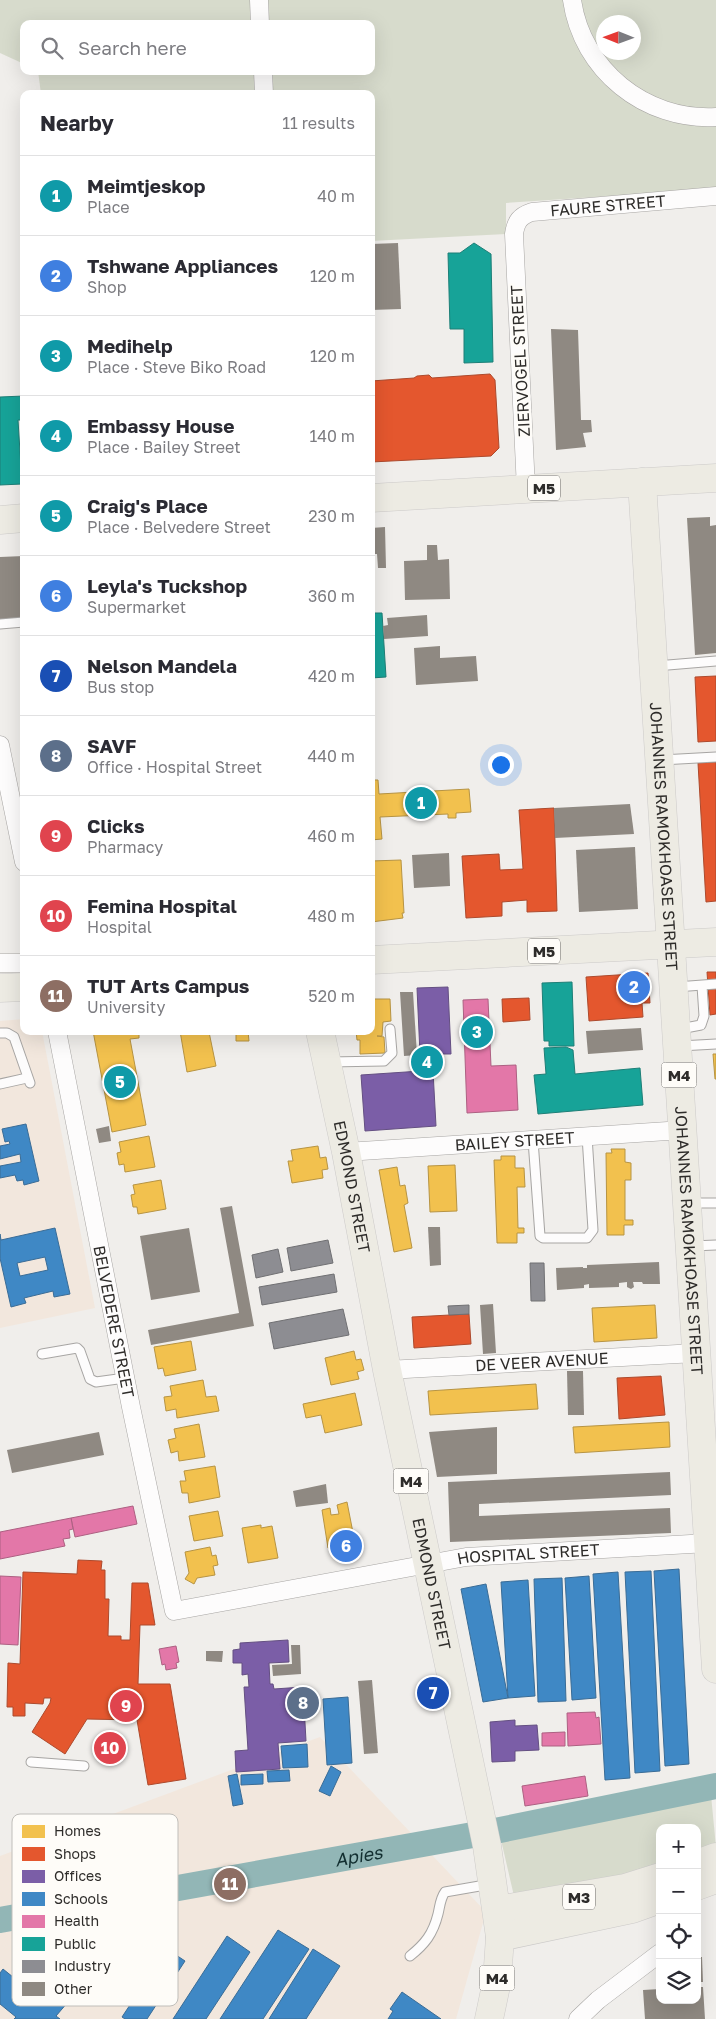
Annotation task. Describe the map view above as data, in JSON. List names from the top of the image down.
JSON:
{
  "streets": {
    "main road": [
      "M5",
      "JOHANNES RAMOKHOASE STREET",
      "M4",
      "EDMOND STREET",
      "M3"
    ],
    "street": [
      "FAURE STREET",
      "ZIERVOGEL STREET",
      "BAILEY STREET",
      "BELVEDERE STREET",
      "DE VEER AVENUE",
      "HOSPITAL STREET"
    ]
  },
  "crossings": [
    ["FAURE STREET", "ZIERVOGEL STREET"],
    ["ZIERVOGEL STREET", "M5"],
    ["M5", "JOHANNES RAMOKHOASE STREET"],
    ["JOHANNES RAMOKHOASE STREET", "BAILEY STREET"],
    ["JOHANNES RAMOKHOASE STREET", "DE VEER AVENUE"],
    ["JOHANNES RAMOKHOASE STREET", "HOSPITAL STREET"],
    ["BAILEY STREET", "EDMOND STREET"],
    ["EDMOND STREET", "DE VEER AVENUE"],
    ["EDMOND STREET", "HOSPITAL STREET"],
    ["EDMOND STREET", "M3"],
    ["BELVEDERE STREET", "HOSPITAL STREET"]
  ],
  "water": ["Apies"],
  "legend": [
    "Homes",
    "Shops",
    "Offices",
    "Schools",
    "Health",
    "Public",
    "Industry",
    "Other"
  ],
  "north": "left",
  "page": {
    "search": "Search here",
    "heading": ["Nearby", "11 results"],
    "list": [
      {
        "mark": "1",
        "name": "Meimtjeskop",
        "note": "Place",
        "value": "40 m"
      },
      {
        "mark": "2",
        "name": "Tshwane Appliances",
        "note": "Shop",
        "value": "120 m"
      },
      {
        "mark": "3",
        "name": "Medihelp",
        "note": "Place · Steve Biko Road",
        "value": "120 m"
      },
      {
        "mark": "4",
        "name": "Embassy House",
        "note": "Place · Bailey Street",
        "value": "140 m"
      },
      {
        "mark": "5",
        "name": "Craig's Place",
        "note": "Place · Belvedere Street",
        "value": "230 m"
      },
      {
        "mark": "6",
        "name": "Leyla's Tuckshop",
        "note": "Supermarket",
        "value": "360 m"
      },
      {
        "mark": "7",
        "name": "Nelson Mandela",
        "note": "Bus stop",
        "value": "420 m"
      },
      {
        "mark": "8",
        "name": "SAVF",
        "note": "Office · Hospital Street",
        "value": "440 m"
      },
      {
        "mark": "9",
        "name": "Clicks",
        "note": "Pharmacy",
        "value": "460 m"
      },
      {
        "mark": "10",
        "name": "Femina Hospital",
        "note": "Hospital",
        "value": "480 m"
      },
      {
        "mark": "11",
        "name": "TUT Arts Campus",
        "note": "University",
        "value": "520 m"
      }
    ],
    "pins": [
      "1",
      "2",
      "3",
      "4",
      "5",
      "6",
      "7",
      "8",
      "9",
      "10",
      "11"
    ],
    "map_buttons": ["+", "−"]
  }
}
